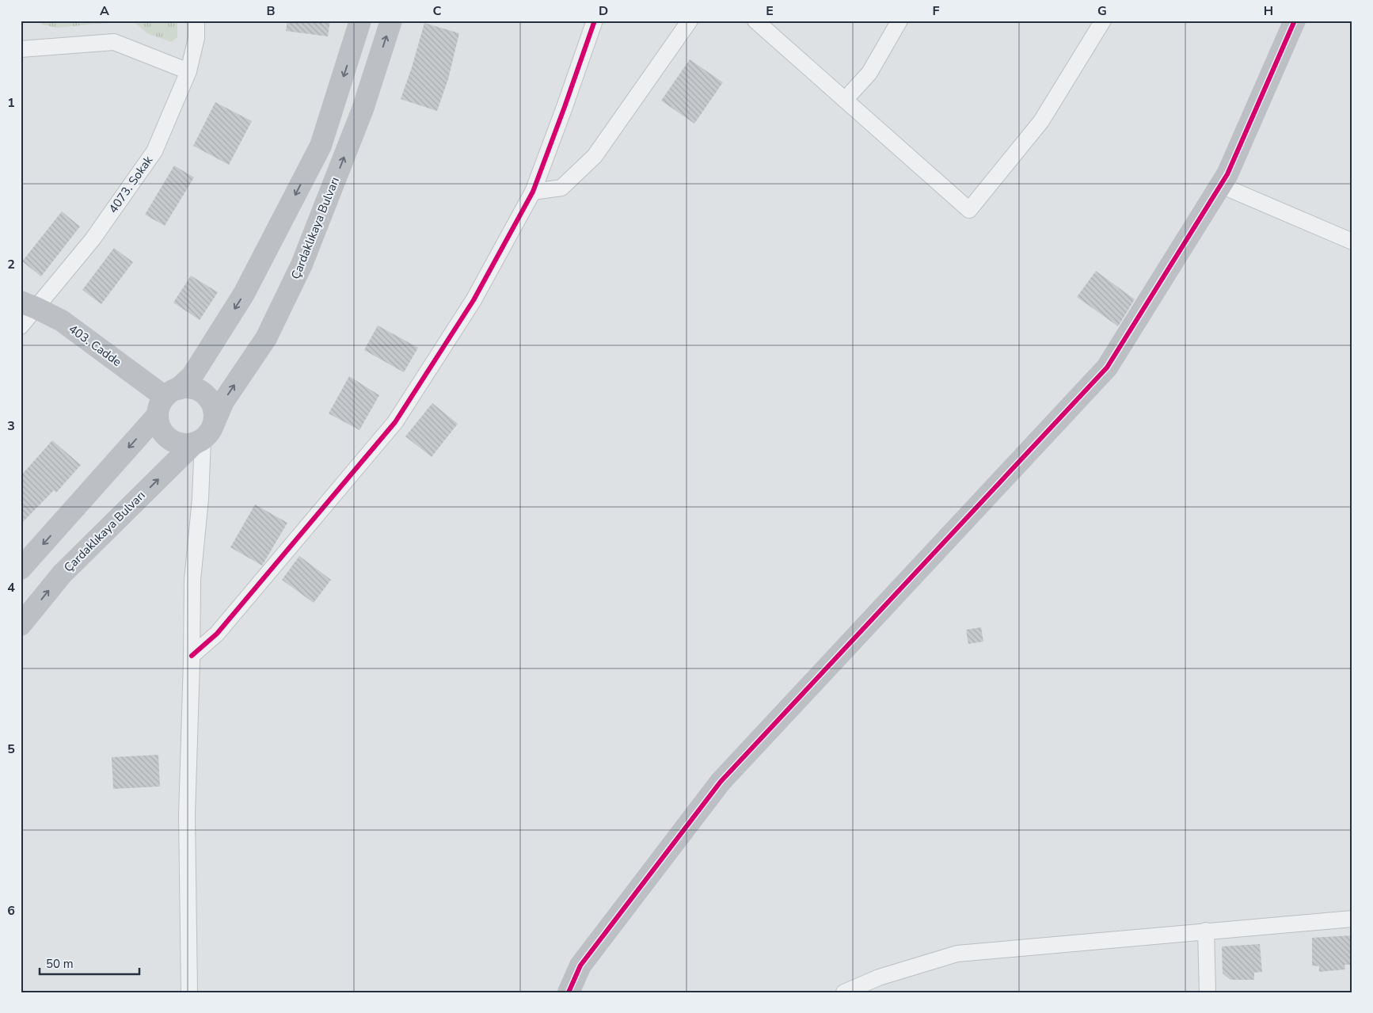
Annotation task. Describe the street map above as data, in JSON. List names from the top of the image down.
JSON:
{
  "streets": {
    "main road": ["Çardaklıkaya Bulvarı", "403. Cadde"],
    "street": ["4073. Sokak"]
  },
  "crossings": [
    ["4073. Sokak", "403. Cadde"],
    ["Çardaklıkaya Bulvarı", "403. Cadde"]
  ],
  "scale_bar": "50 m",
  "grid": {
    "columns": [
      "A",
      "B",
      "C",
      "D",
      "E",
      "F",
      "G",
      "H"
    ],
    "rows": [
      "1",
      "2",
      "3",
      "4",
      "5",
      "6"
    ]
  }
}
